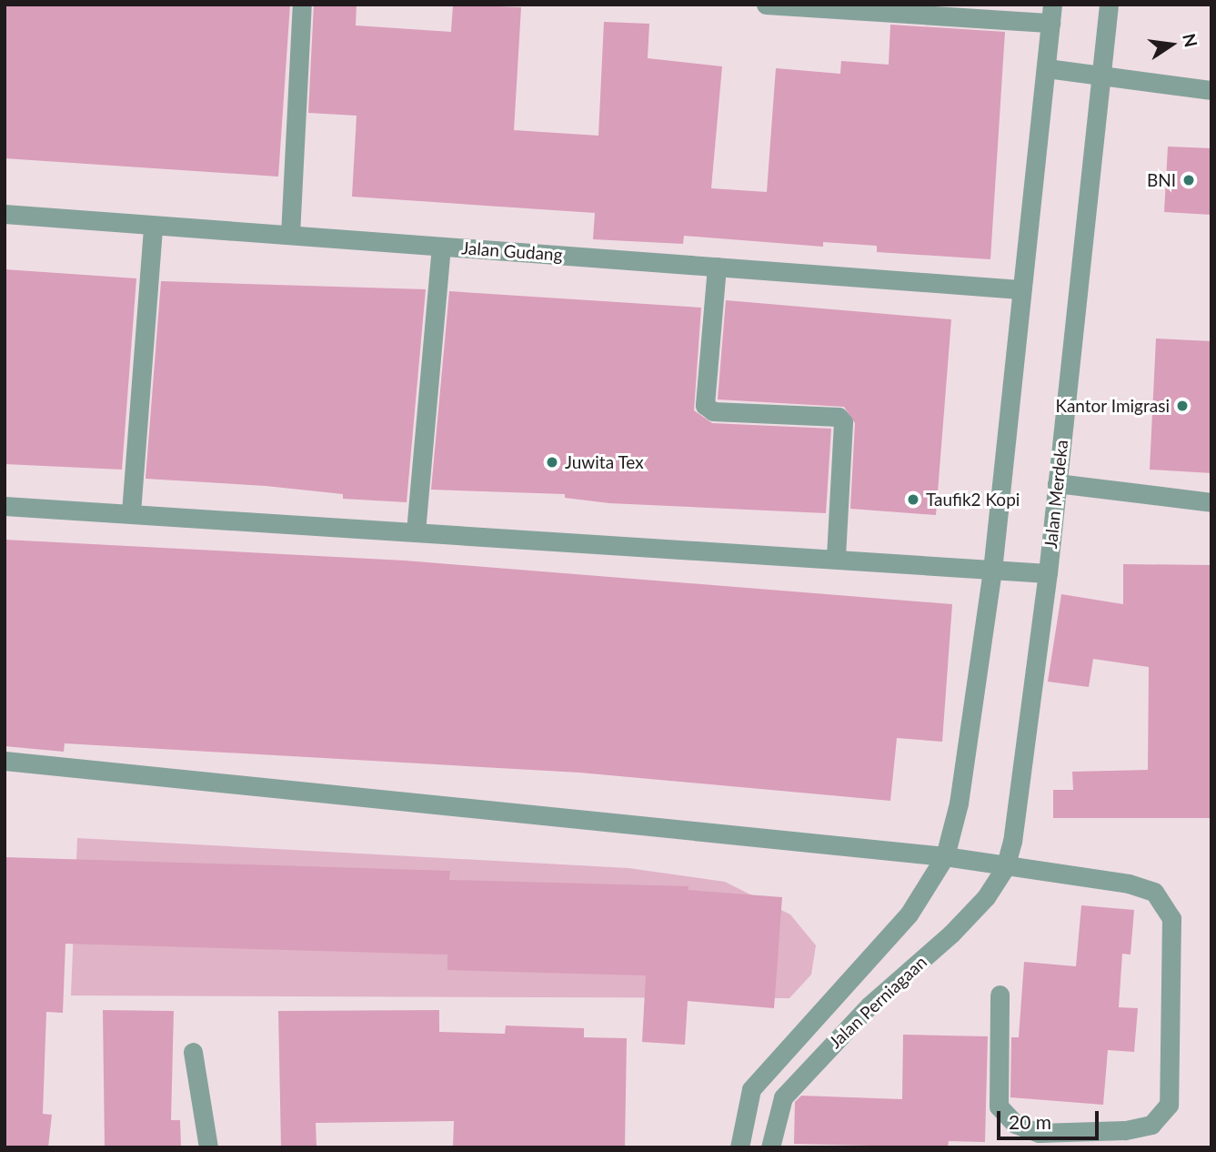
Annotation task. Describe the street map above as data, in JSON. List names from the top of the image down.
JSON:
{
  "streets": {
    "street": ["Jalan Gudang", "Jalan Merdeka", "Jalan Perniagaan"]
  },
  "crossings": [
    ["Jalan Merdeka", "Jalan Perniagaan"]
  ],
  "places": [
    "BNI",
    "Kantor Imigrasi",
    "Juwita Tex",
    "Taufik2 Kopi"
  ],
  "scale_bar": "20 m",
  "north": "right"
}
